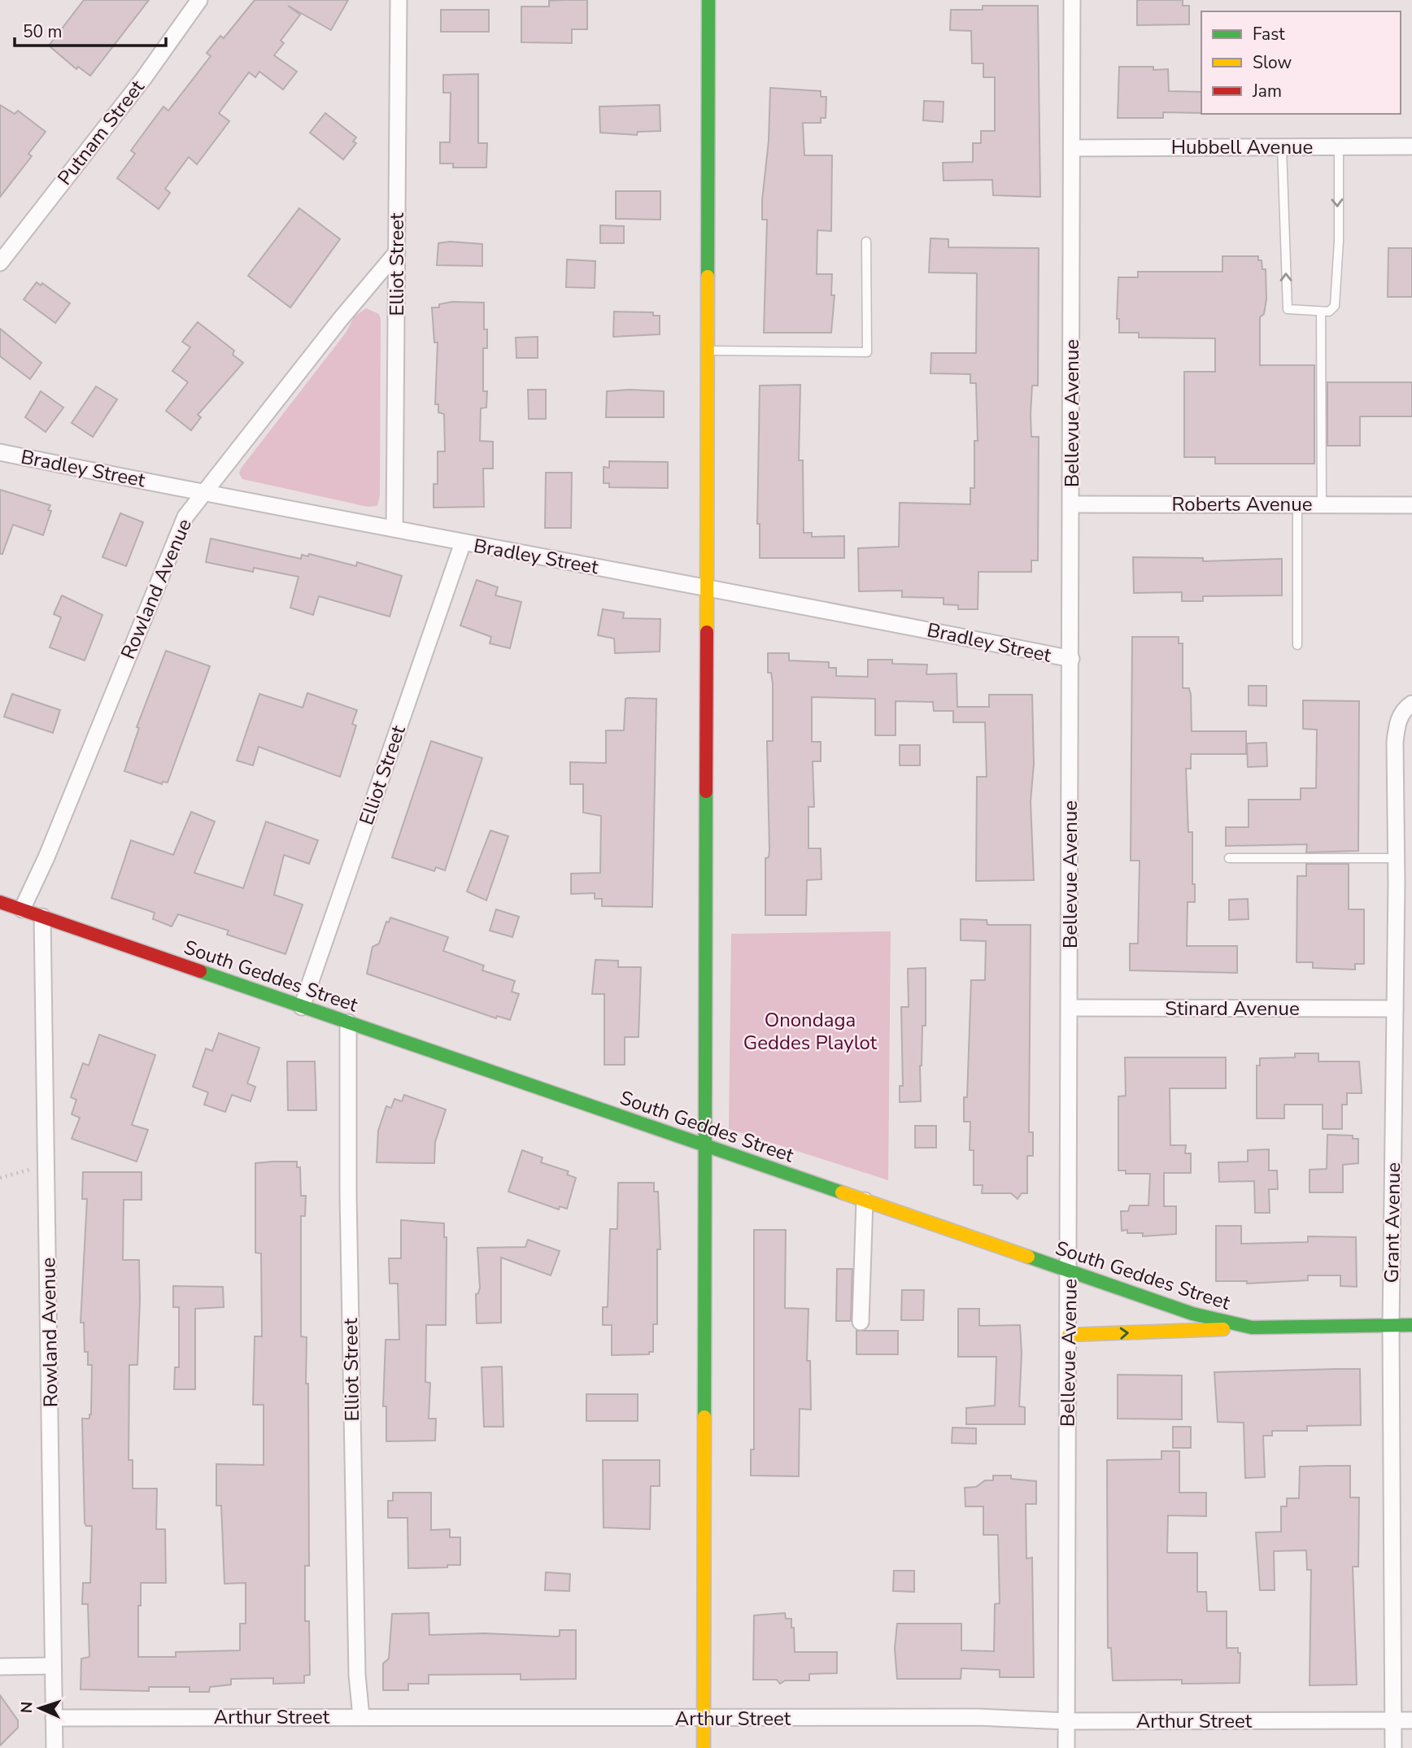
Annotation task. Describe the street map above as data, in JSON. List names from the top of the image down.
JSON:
{
  "streets": {
    "main road": ["South Geddes Street"],
    "street": [
      "Putnam Street",
      "Hubbell Avenue",
      "Elliot Street",
      "Bellevue Avenue",
      "Bradley Street",
      "Roberts Avenue",
      "Rowland Avenue",
      "Stinard Avenue",
      "Grant Avenue",
      "Arthur Street"
    ]
  },
  "crossings": [
    ["Hubbell Avenue", "Bellevue Avenue"],
    ["Elliot Street", "Bradley Street"],
    ["Elliot Street", "Rowland Avenue"],
    ["Elliot Street", "South Geddes Street"],
    ["Elliot Street", "Arthur Street"],
    ["Bellevue Avenue", "Bradley Street"],
    ["Bellevue Avenue", "Roberts Avenue"],
    ["Bellevue Avenue", "South Geddes Street"],
    ["Bellevue Avenue", "Stinard Avenue"],
    ["Bellevue Avenue", "Arthur Street"],
    ["Bradley Street", "Rowland Avenue"],
    ["Rowland Avenue", "South Geddes Street"],
    ["Rowland Avenue", "Arthur Street"],
    ["South Geddes Street", "Grant Avenue"],
    ["Stinard Avenue", "Grant Avenue"],
    ["Grant Avenue", "Arthur Street"]
  ],
  "parks": ["Onondaga Geddes Playlot"],
  "legend": ["Fast", "Slow", "Jam"],
  "scale_bar": "50 m",
  "north": "left"
}
